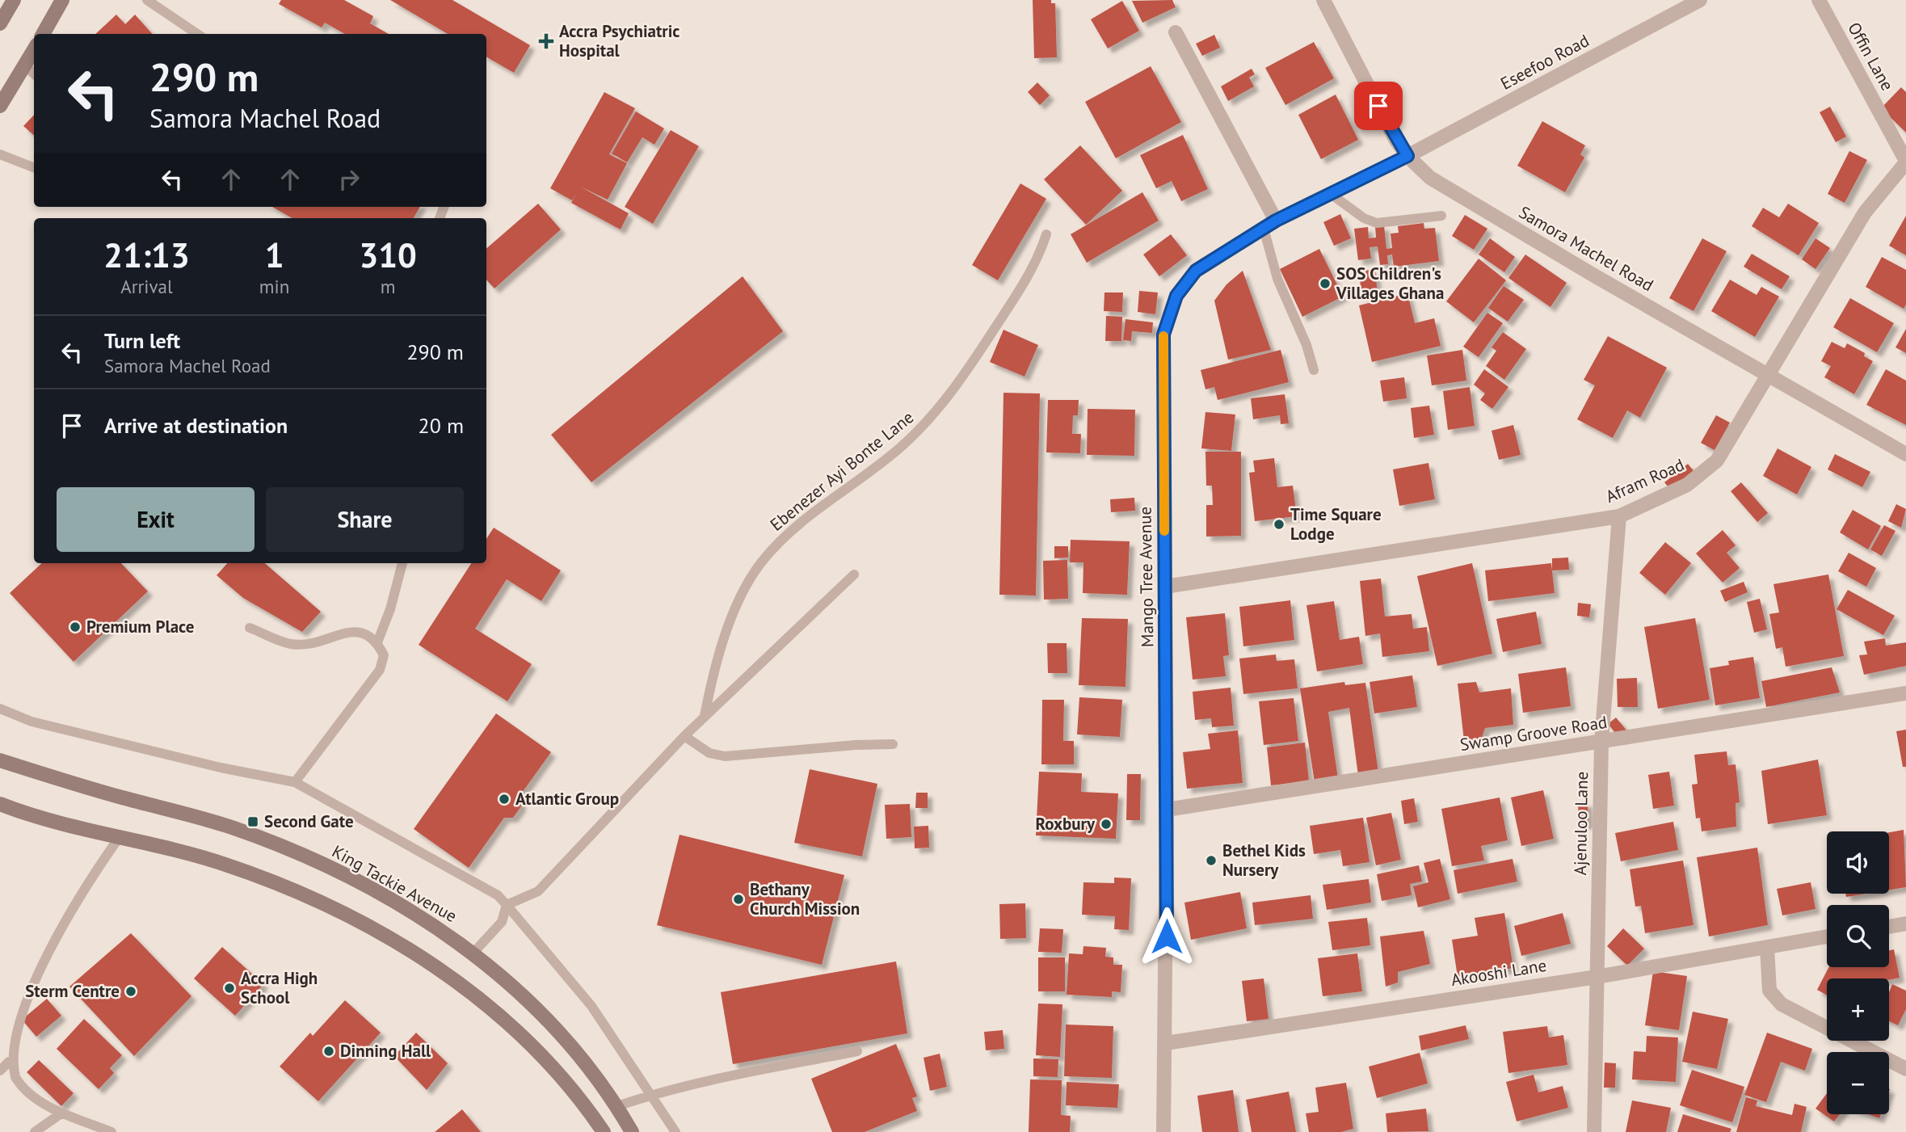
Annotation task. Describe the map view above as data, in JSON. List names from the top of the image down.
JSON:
{
  "streets": {
    "main road": ["King Tackie Avenue"],
    "street": [
      "Offin Lane",
      "Eseefoo Road",
      "Samora Machel Road",
      "Afram Road",
      "Mango Tree Avenue",
      "Swamp Groove Road",
      "Ajenuloo Lane",
      "Akooshi Lane"
    ],
    "lane": ["Ebenezer Ayi Bonte Lane"]
  },
  "crossings": [
    ["Offin Lane", "Afram Road"],
    ["Eseefoo Road", "Samora Machel Road"],
    ["Eseefoo Road", "Mango Tree Avenue"],
    ["Samora Machel Road", "Afram Road"],
    ["Samora Machel Road", "Mango Tree Avenue"],
    ["Afram Road", "Mango Tree Avenue"],
    ["Afram Road", "Ajenuloo Lane"],
    ["Mango Tree Avenue", "Swamp Groove Road"],
    ["Mango Tree Avenue", "Akooshi Lane"],
    ["Swamp Groove Road", "Ajenuloo Lane"],
    ["Ajenuloo Lane", "Akooshi Lane"]
  ],
  "places": {
    "health": ["Accra Psychiatric Hospital"],
    "other": [
      "SOS Children's Villages Ghana",
      "Time Square Lodge",
      "Premium Place",
      "Atlantic Group",
      "Roxbury",
      "Bethel Kids Nursery",
      "Bethany Church Mission",
      "Accra High School",
      "Sterm Centre",
      "Dinning Hall"
    ],
    "transit": ["Second Gate"]
  },
  "page": {
    "turn": ["290 m", "Samora Machel Road"],
    "eta": [
      "21:13",
      "Arrival",
      "1",
      "min",
      "310",
      "m"
    ],
    "list": [
      {
        "name": "Turn left",
        "note": "Samora Machel Road",
        "value": "290 m"
      },
      {
        "name": "Arrive at destination",
        "value": "20 m"
      }
    ],
    "buttons": ["Exit", "Share"],
    "map_buttons": ["+", "−"]
  }
}
